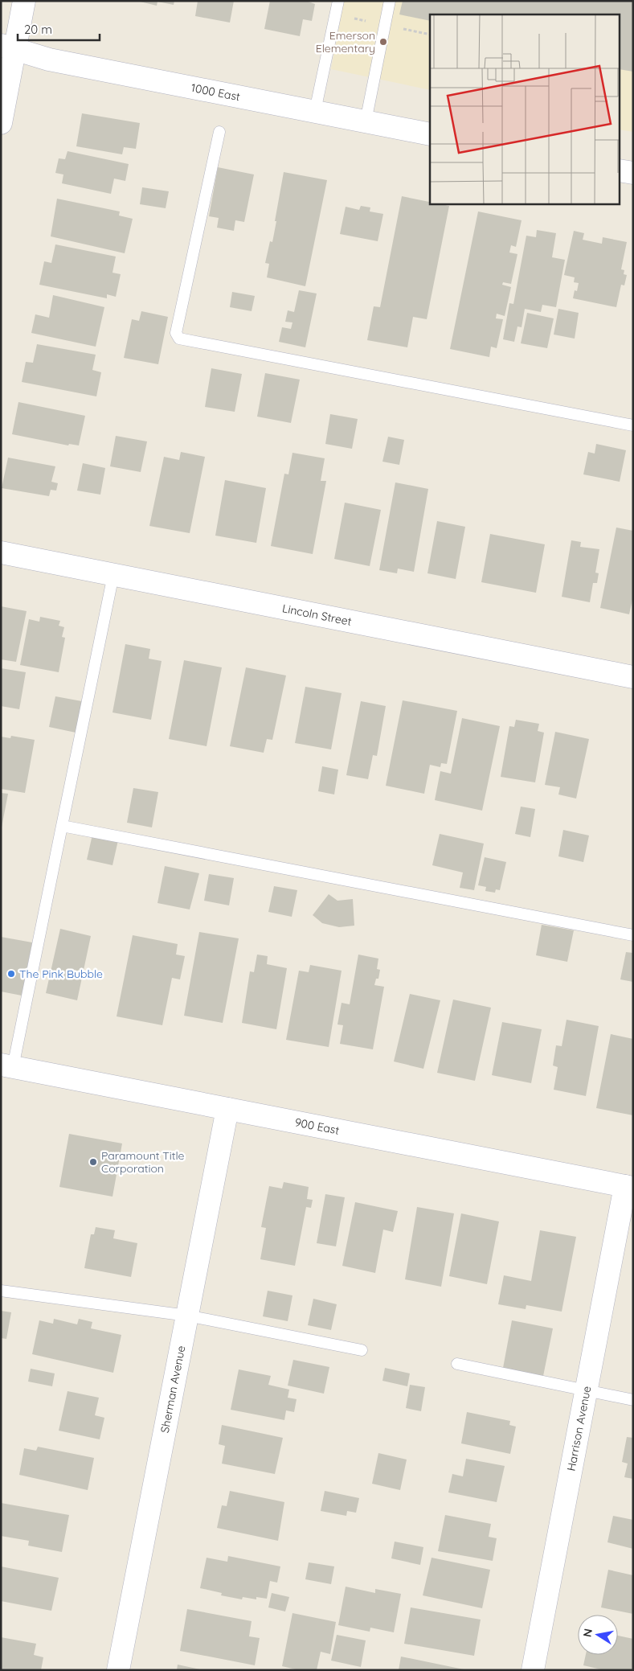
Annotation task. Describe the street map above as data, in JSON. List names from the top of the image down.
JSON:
{
  "streets": {
    "street": [
      "1000 East",
      "Lincoln Street",
      "900 East",
      "Sherman Avenue",
      "Harrison Avenue"
    ]
  },
  "crossings": [
    ["900 East", "Sherman Avenue"],
    ["900 East", "Harrison Avenue"]
  ],
  "places": ["Emerson Elementary", "The Pink Bubble", "Paramount Title Corporation"],
  "scale_bar": "20 m",
  "north": "left"
}
